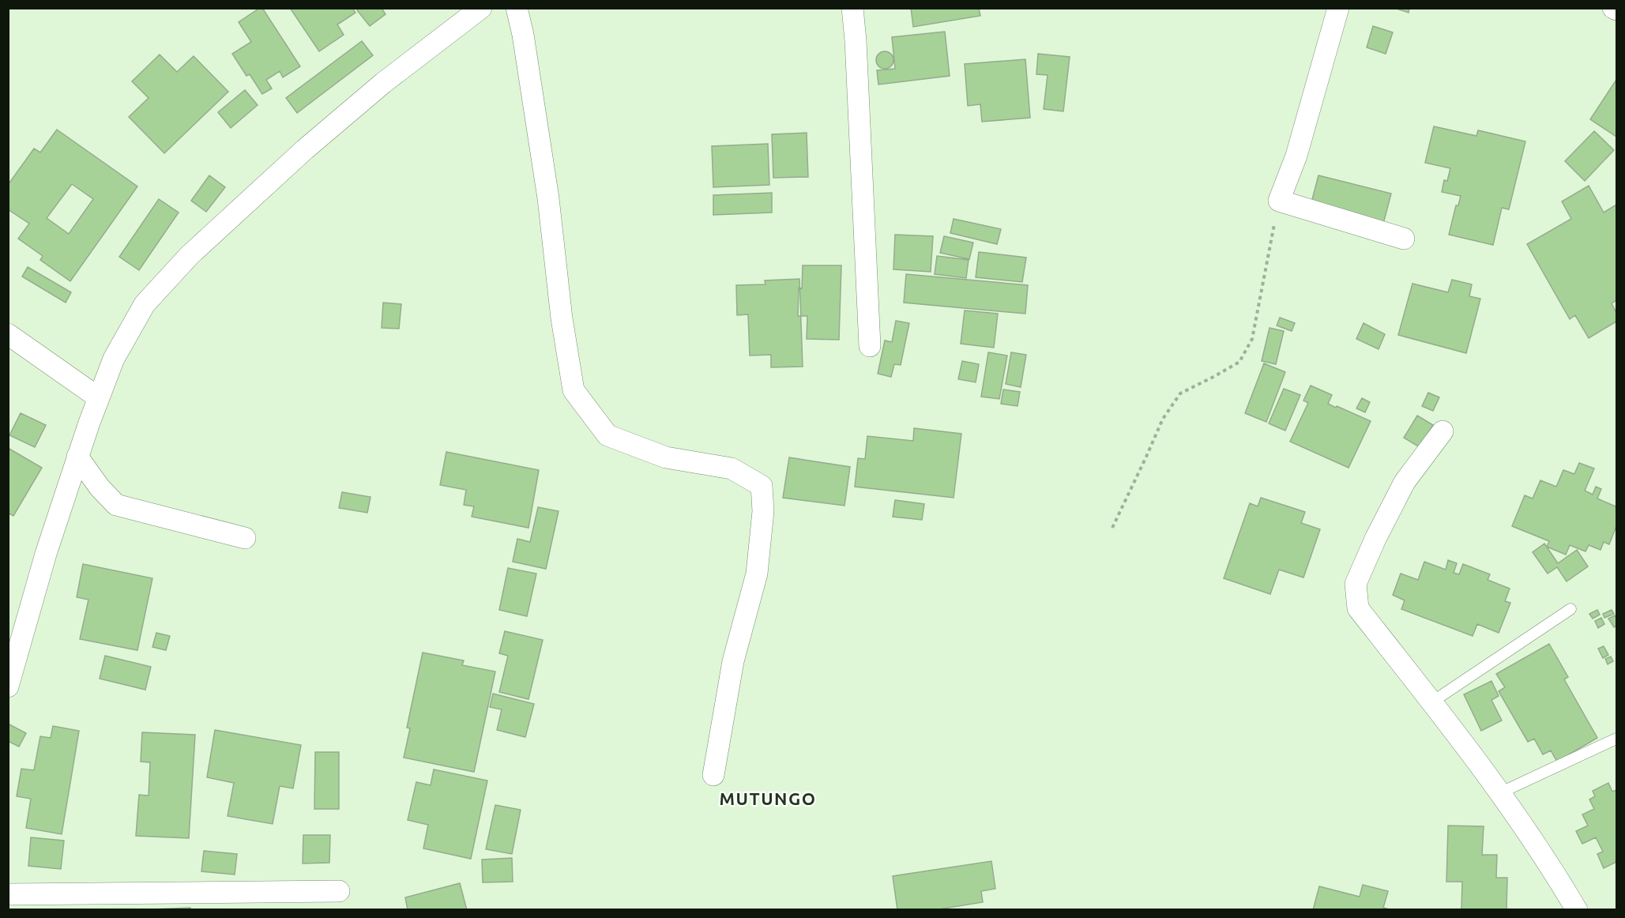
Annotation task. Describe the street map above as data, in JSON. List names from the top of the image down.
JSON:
{
  "districts": ["MUTUNGO"]
}
